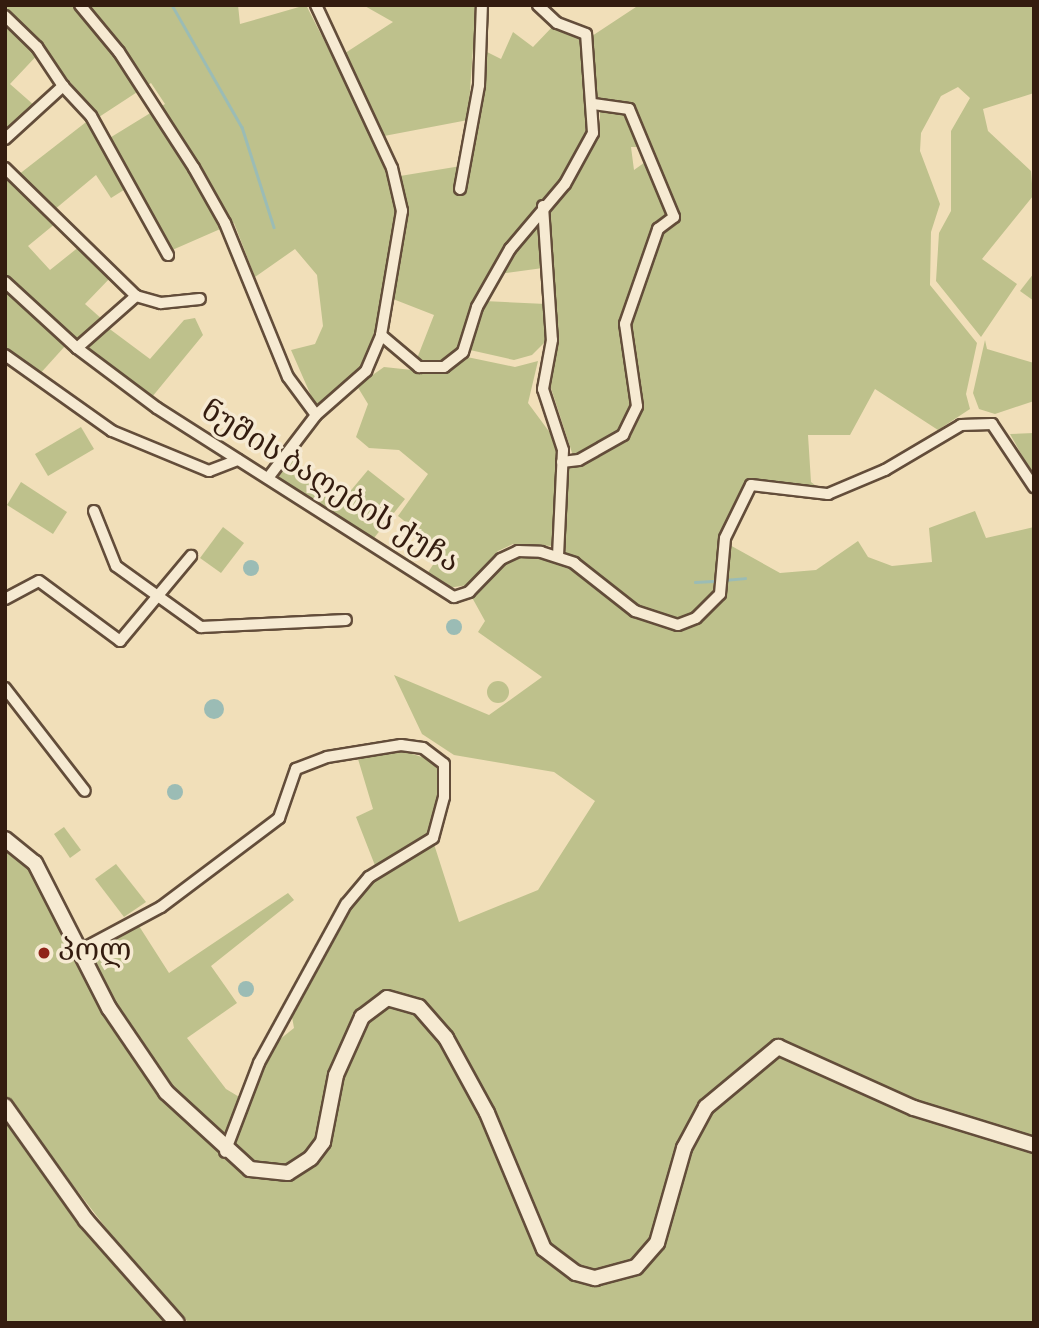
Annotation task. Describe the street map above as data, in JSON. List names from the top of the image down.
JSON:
{
  "streets": {
    "street": ["ნუშის ბაღების ქუჩა"]
  },
  "places": ["პოლ"]
}
